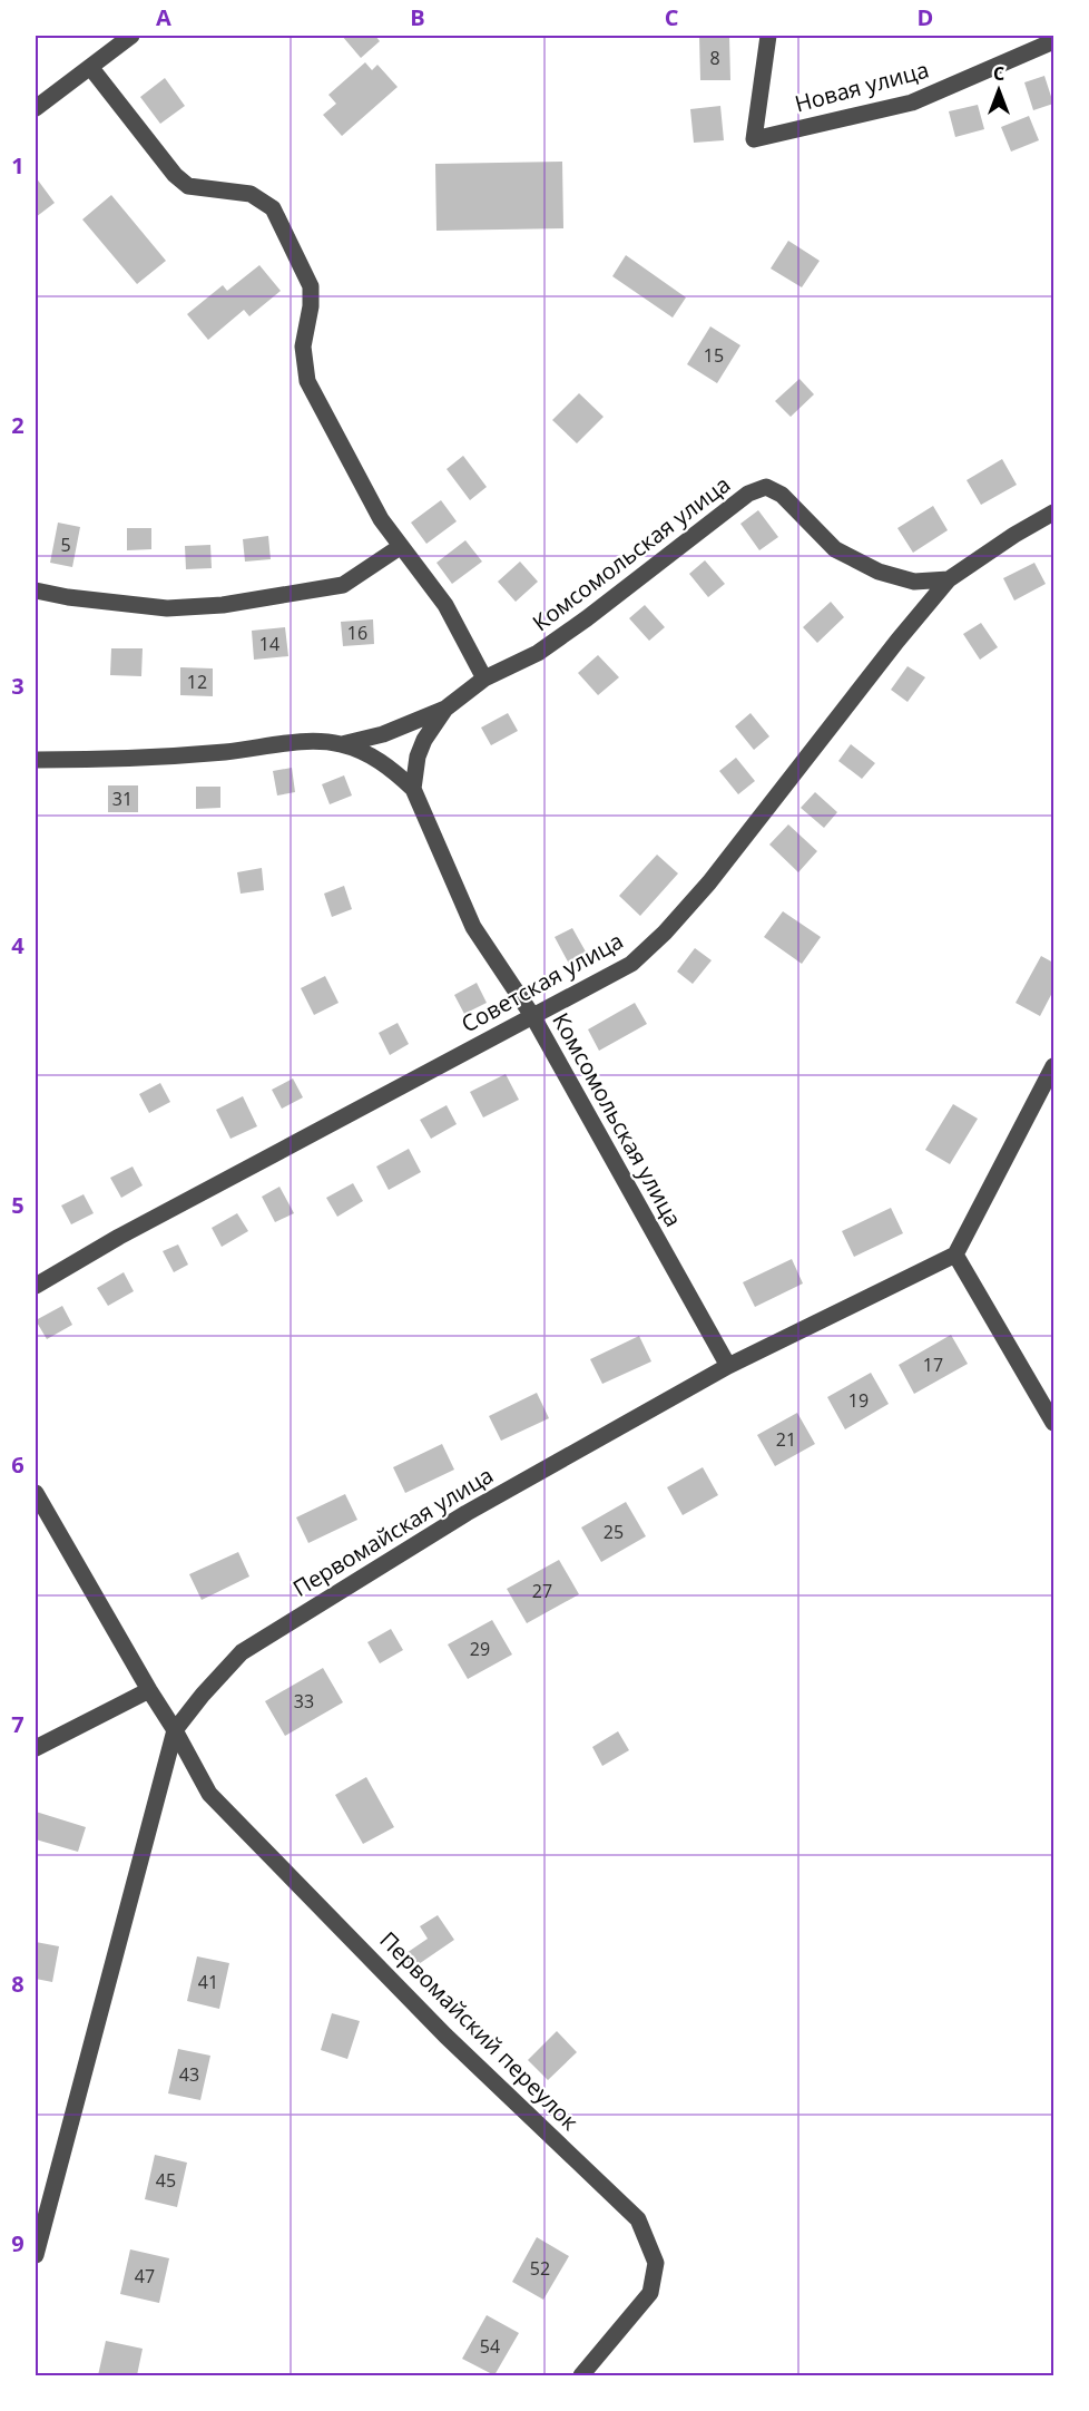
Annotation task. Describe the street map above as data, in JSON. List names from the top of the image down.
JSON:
{
  "streets": {
    "street": [
      "Новая улица",
      "Комсомольская улица",
      "Советская улица",
      "Первомайская улица",
      "Первомайский переулок"
    ]
  },
  "crossings": [
    ["Комсомольская улица", "Советская улица"],
    ["Комсомольская улица", "Первомайская улица"],
    ["Первомайская улица", "Первомайский переулок"]
  ],
  "house_numbers": [
    "8",
    "15",
    "5",
    "16",
    "14",
    "12",
    "31",
    "17",
    "19",
    "21",
    "25",
    "27",
    "29",
    "33",
    "41",
    "43",
    "45",
    "52",
    "47",
    "54"
  ],
  "north": "top",
  "grid": {
    "columns": [
      "A",
      "B",
      "C",
      "D"
    ],
    "rows": [
      "1",
      "2",
      "3",
      "4",
      "5",
      "6",
      "7",
      "8",
      "9"
    ]
  }
}
